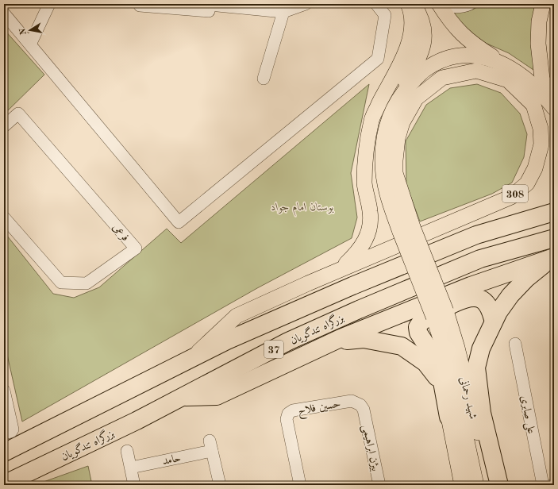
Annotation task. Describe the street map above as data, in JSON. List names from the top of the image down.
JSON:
{
  "streets": {
    "highway": ["بزرگراه تندگویان", "37"],
    "main road": ["308", "شهید رحمانی"],
    "street": [
      "فرعی",
      "حسین فلاح",
      "علی صابری",
      "بیژن ابراهیمی",
      "حامد"
    ]
  },
  "crossings": [
    ["308", "37"],
    ["308", "شهید رحمانی"],
    ["حسین فلاح", "بیژن ابراهیمی"]
  ],
  "parks": ["بوستان امام جواد"],
  "north": "left"
}
